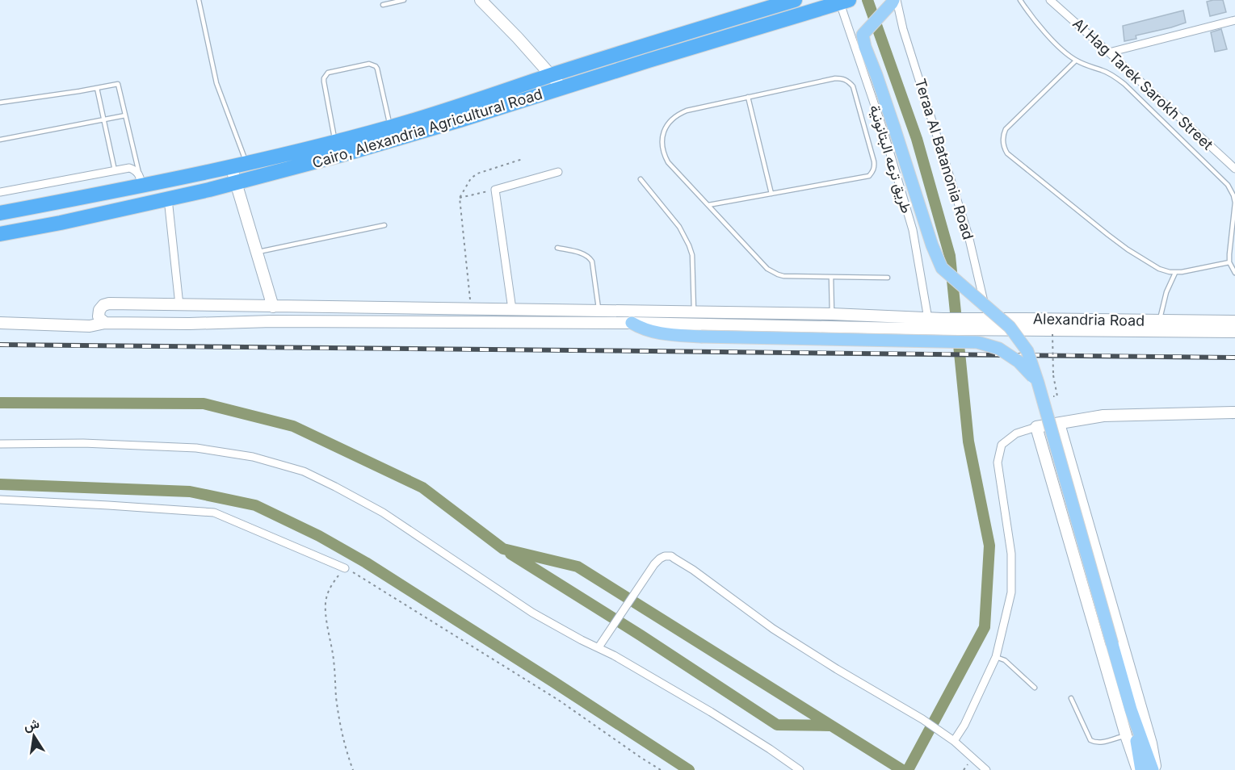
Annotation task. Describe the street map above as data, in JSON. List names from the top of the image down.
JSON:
{
  "streets": {
    "highway": ["Cairo, Alexandria Agricultural Road"],
    "main road": ["Alexandria Road"],
    "street": ["Al Hag Tarek Sarokh Street", "طريق ترعه البتانونية", "Teraa Al Batanonia Road"]
  },
  "crossings": [
    ["Cairo, Alexandria Agricultural Road", "طريق ترعه البتانونية"],
    ["Teraa Al Batanonia Road", "Alexandria Road"]
  ],
  "north": "top"
}
